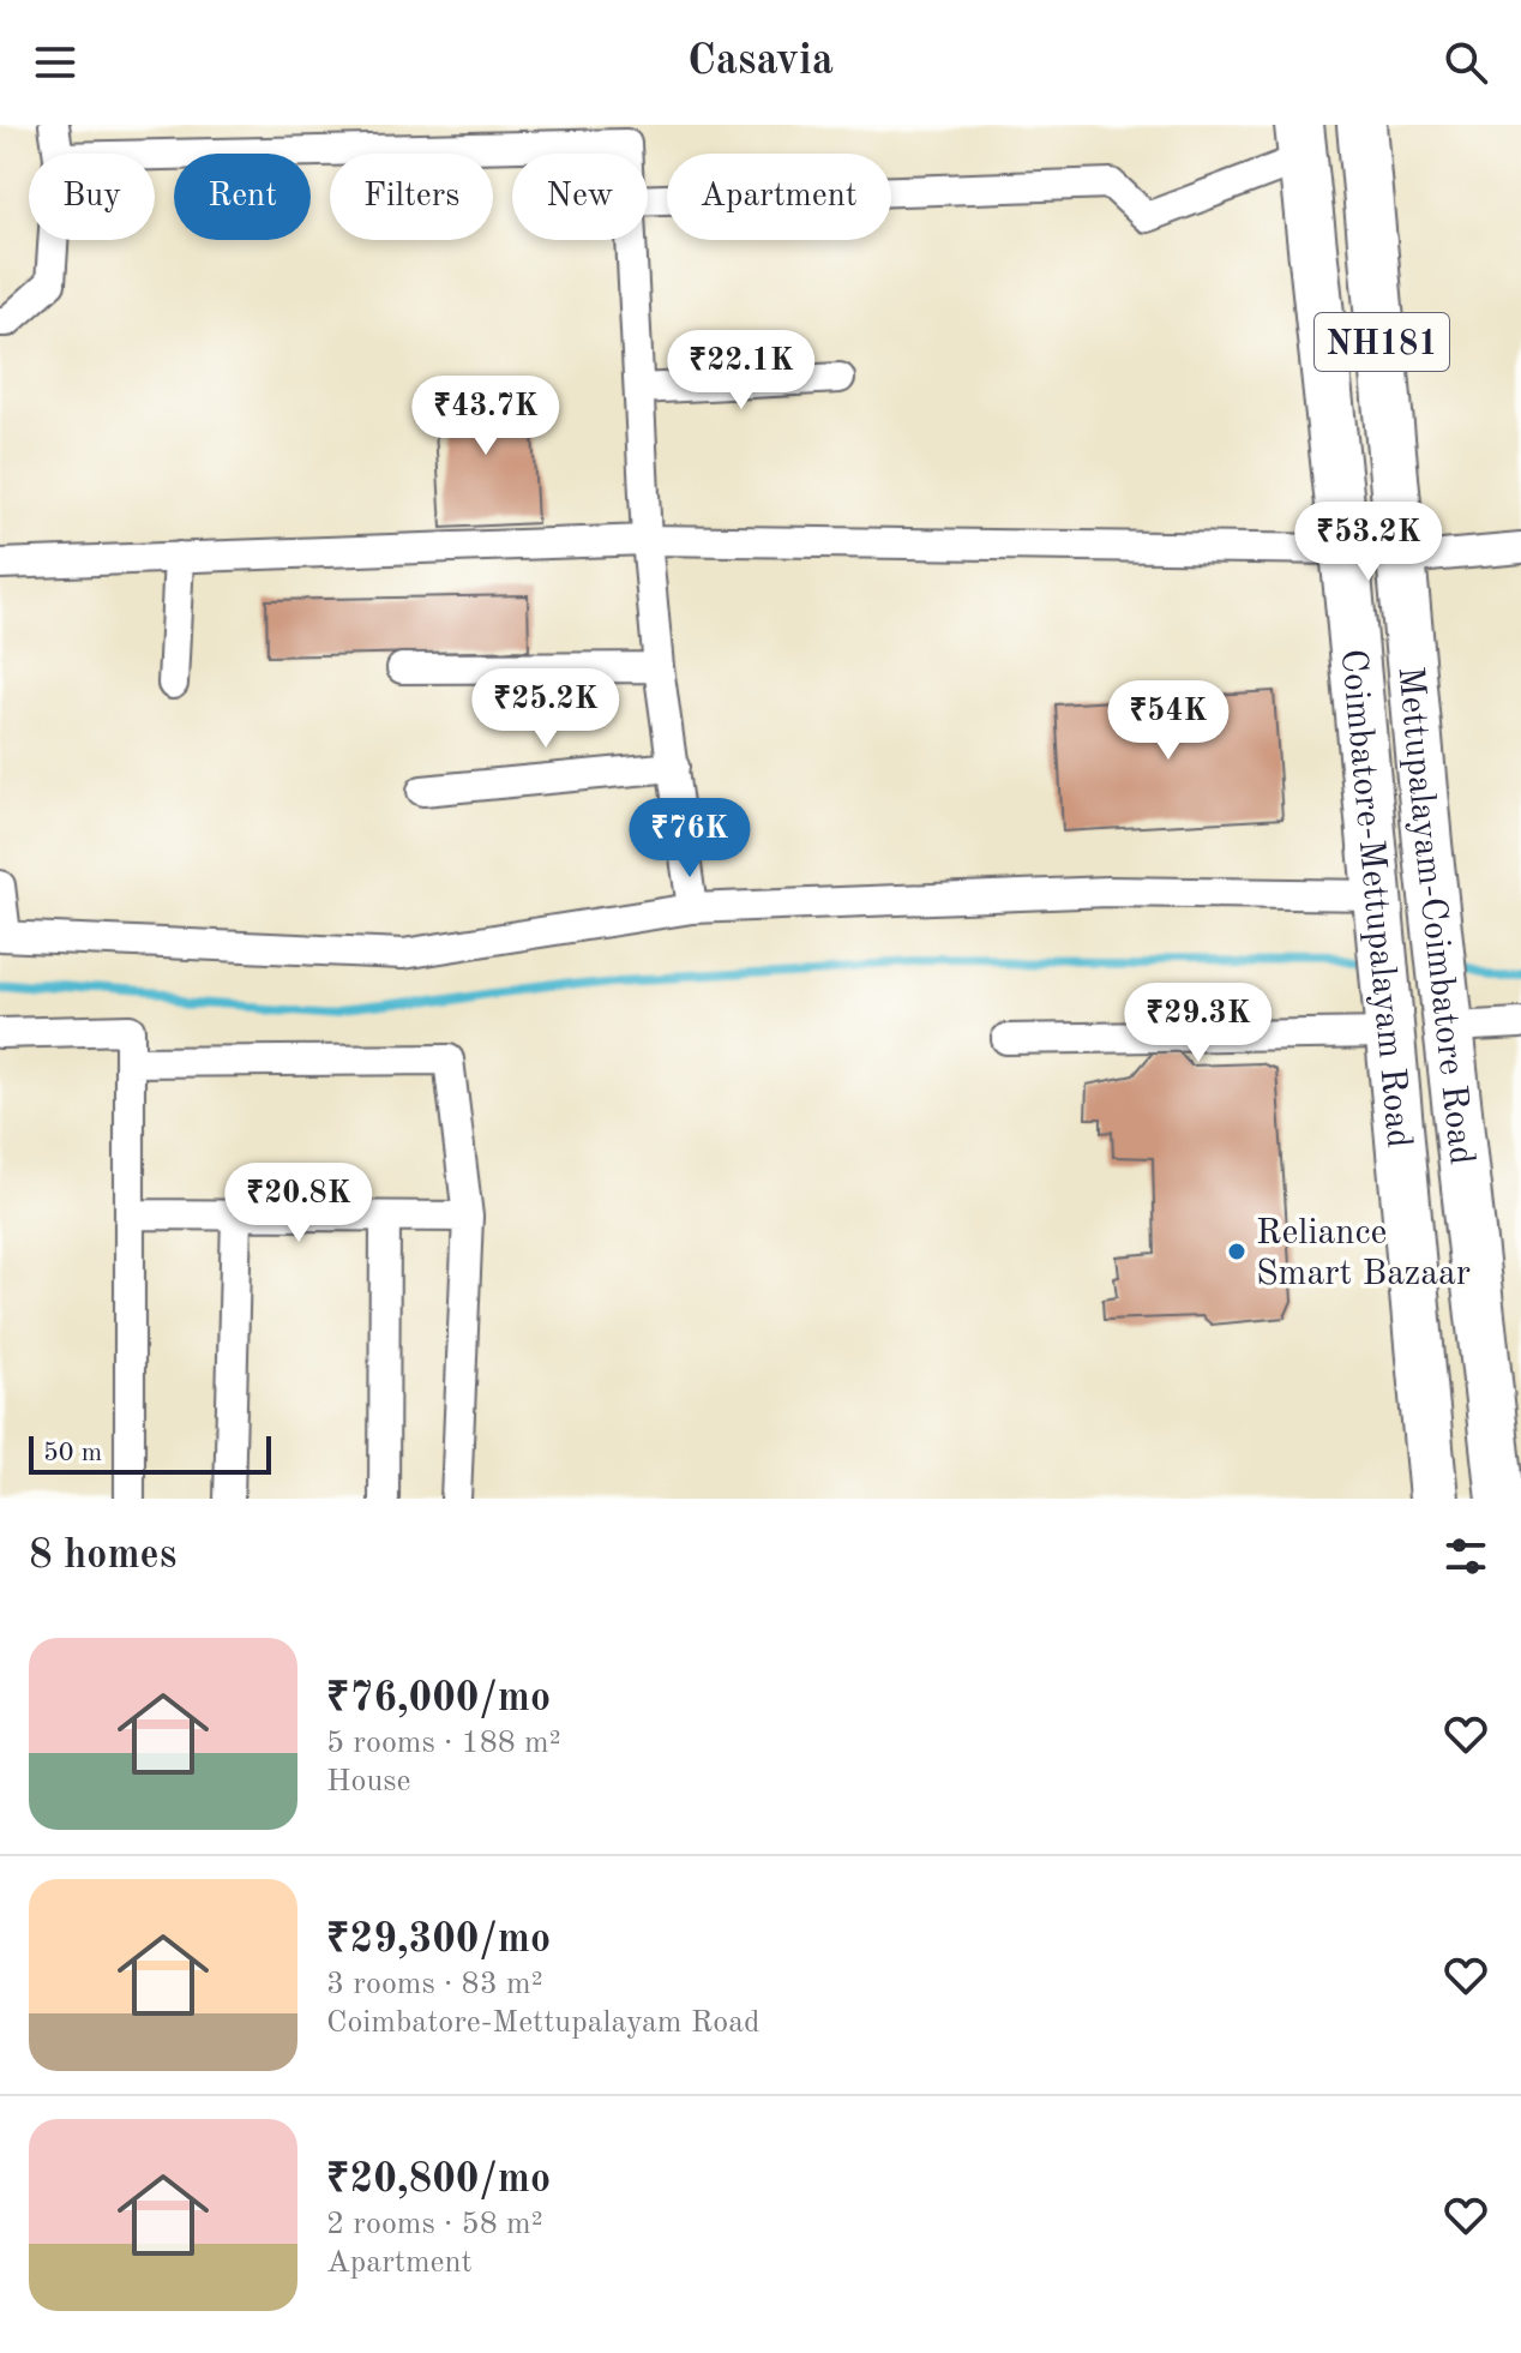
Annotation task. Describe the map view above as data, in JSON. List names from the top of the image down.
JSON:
{
  "streets": {
    "highway": ["NH181", "Coimbatore-Mettupalayam Road", "Mettupalayam-Coimbatore Road"]
  },
  "places": ["Reliance Smart Bazaar"],
  "scale_bar": "50 m",
  "page": {
    "header": "Casavia",
    "chip": [
      "Buy",
      "Rent",
      "Filters",
      "New",
      "Apartment"
    ],
    "price": [
      "₹22.1K",
      "₹43.7K",
      "₹53.2K",
      "₹25.2K",
      "₹54K",
      "₹76K",
      "₹29.3K",
      "₹20.8K"
    ],
    "scale": "50 m",
    "heading": "8 homes",
    "list": [
      {
        "name": "₹76,000/mo",
        "note": "5 rooms · 188 m² · House"
      },
      {
        "name": "₹29,300/mo",
        "note": "3 rooms · 83 m² · Coimbatore-Mettupalayam Road"
      },
      {
        "name": "₹20,800/mo",
        "note": "2 rooms · 58 m² · Apartment"
      }
    ]
  }
}
